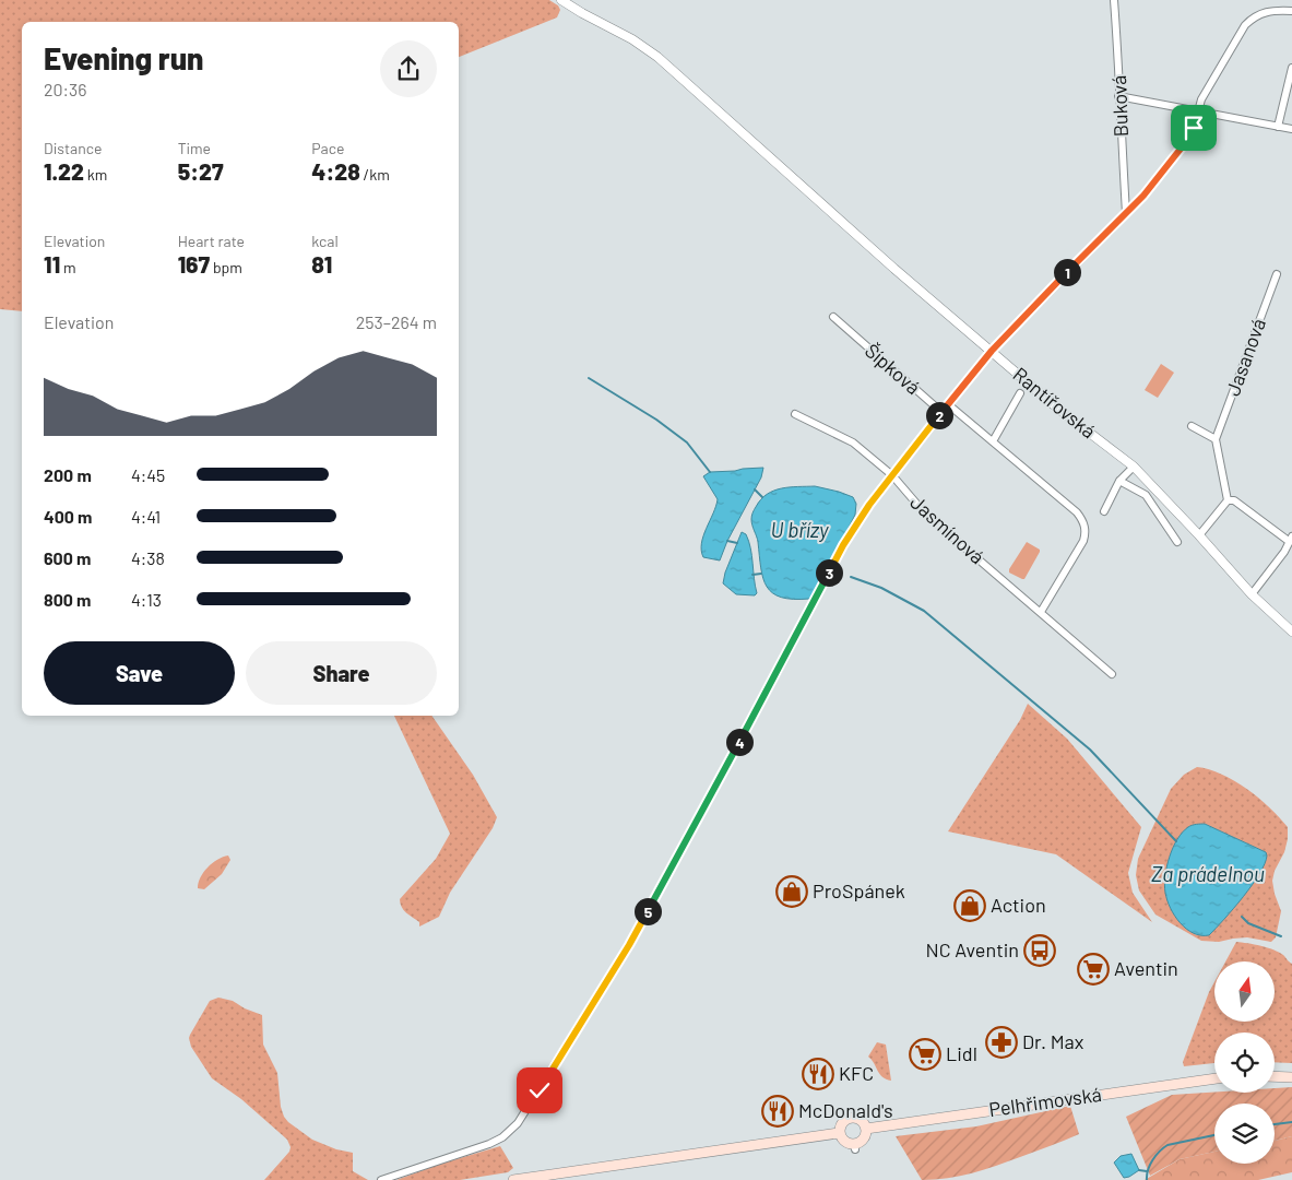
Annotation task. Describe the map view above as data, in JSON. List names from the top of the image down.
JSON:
{
  "streets": {
    "main road": ["Pelhřimovská"],
    "street": [
      "Buková",
      "Jasanová",
      "Šípková",
      "Rantířovská",
      "Jasmínová"
    ]
  },
  "water": ["U břízy", "Za prádelnou"],
  "places": {
    "shop": ["ProSpánek", "Action"],
    "bus stop": ["NC Aventin"],
    "supermarket": ["Aventin", "Lidl"],
    "pharmacy": ["Dr. Max"],
    "restaurant": ["KFC", "McDonald's"]
  },
  "north": "top",
  "page": {
    "heading": ["Evening run", "20:36"],
    "stats": [
      ["Distance", "1.22 km"],
      ["Time", "5:27"],
      ["Pace", "4:28 /km"],
      ["Elevation", "11 m"],
      ["Heart rate", "167 bpm"],
      ["kcal", "81"]
    ],
    "pins": [
      "1",
      "2",
      "3",
      "4",
      "5"
    ],
    "chart": ["Elevation", "253–264 m"],
    "list": [
      {
        "name": "200 m",
        "note": "4:45"
      },
      {
        "name": "400 m",
        "note": "4:41"
      },
      {
        "name": "600 m",
        "note": "4:38"
      },
      {
        "name": "800 m",
        "note": "4:13"
      }
    ],
    "buttons": ["Save", "Share"]
  }
}
